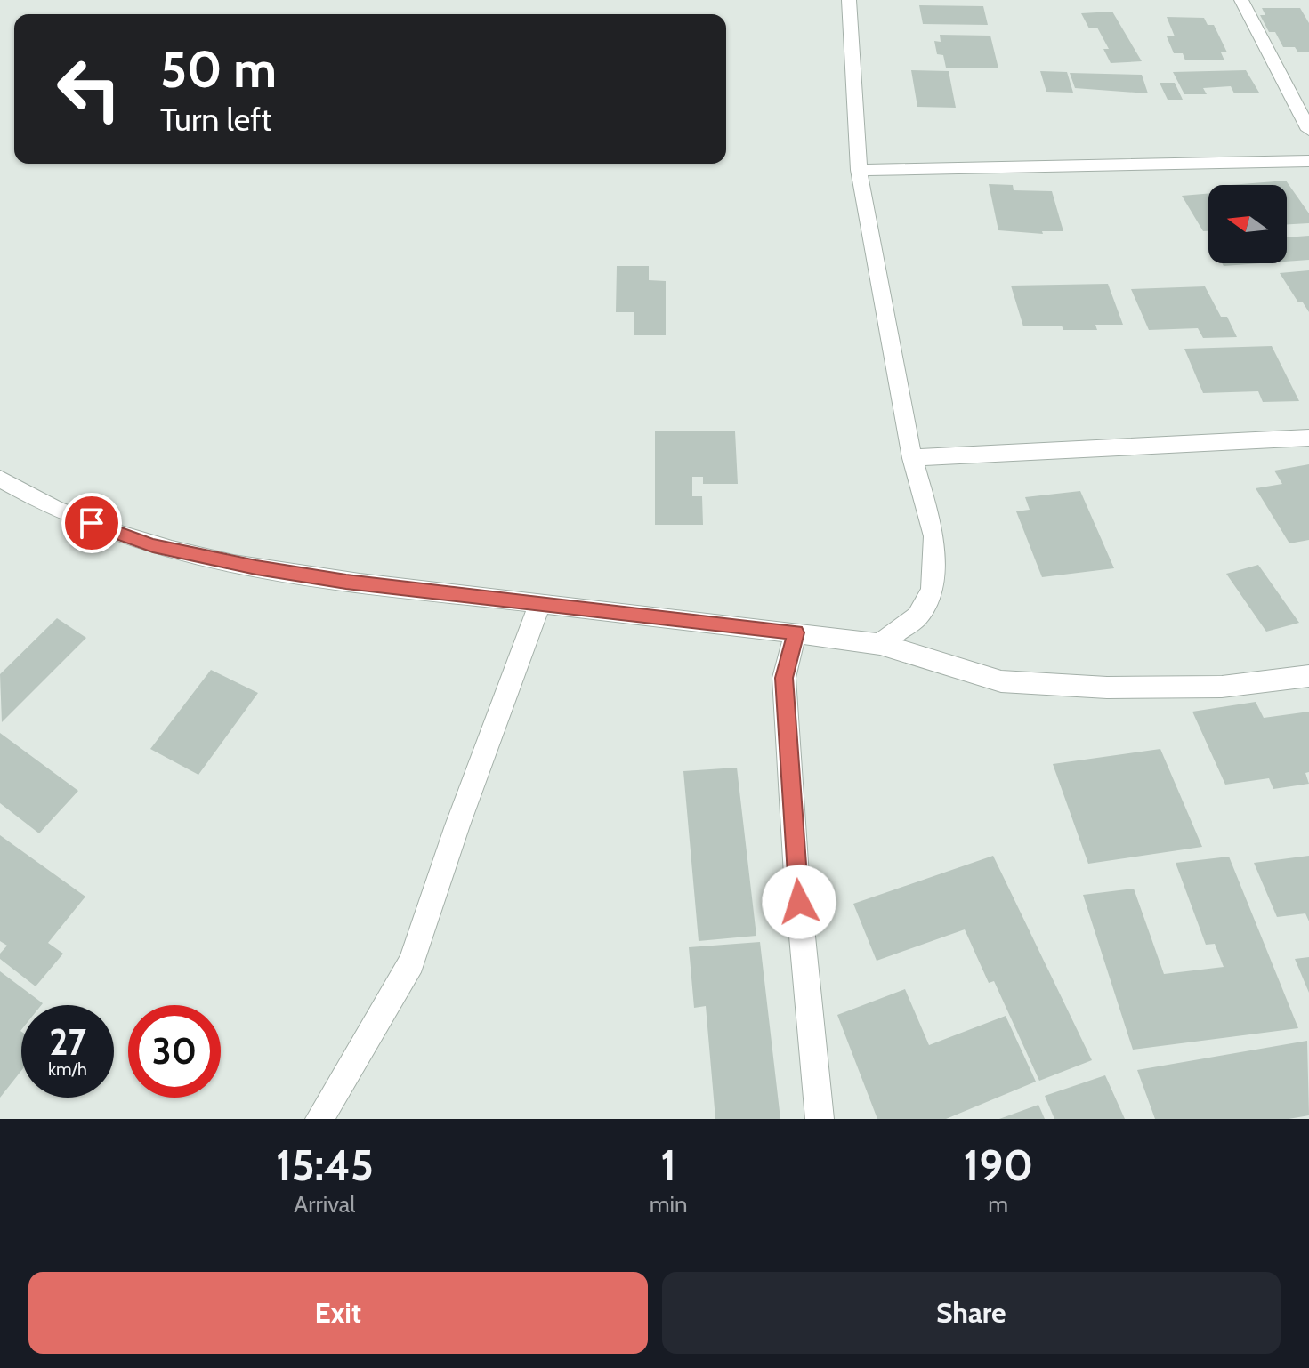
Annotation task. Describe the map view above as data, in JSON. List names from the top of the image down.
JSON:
{
  "north": "left",
  "page": {
    "turn": ["50 m", "Turn left"],
    "speed": "27 km/h",
    "limit": "30",
    "eta": [
      "15:45",
      "Arrival",
      "1",
      "min",
      "190",
      "m"
    ],
    "buttons": ["Exit", "Share"]
  }
}
